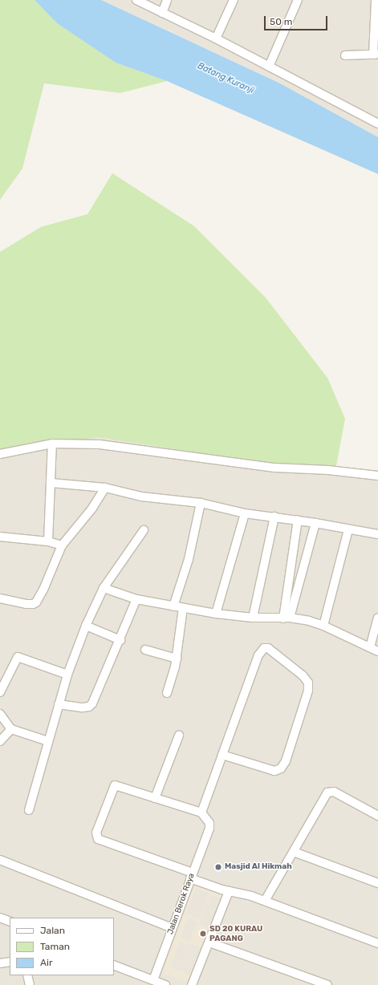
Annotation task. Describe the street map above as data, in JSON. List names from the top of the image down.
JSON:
{
  "streets": {
    "street": ["Jalan Berok Raya"]
  },
  "water": ["Batang Kuranji"],
  "places": ["Masjid Al Hikmah", "SD 20 KURAU PAGANG"],
  "legend": ["Jalan", "Taman", "Air"],
  "scale_bar": "50 m"
}
